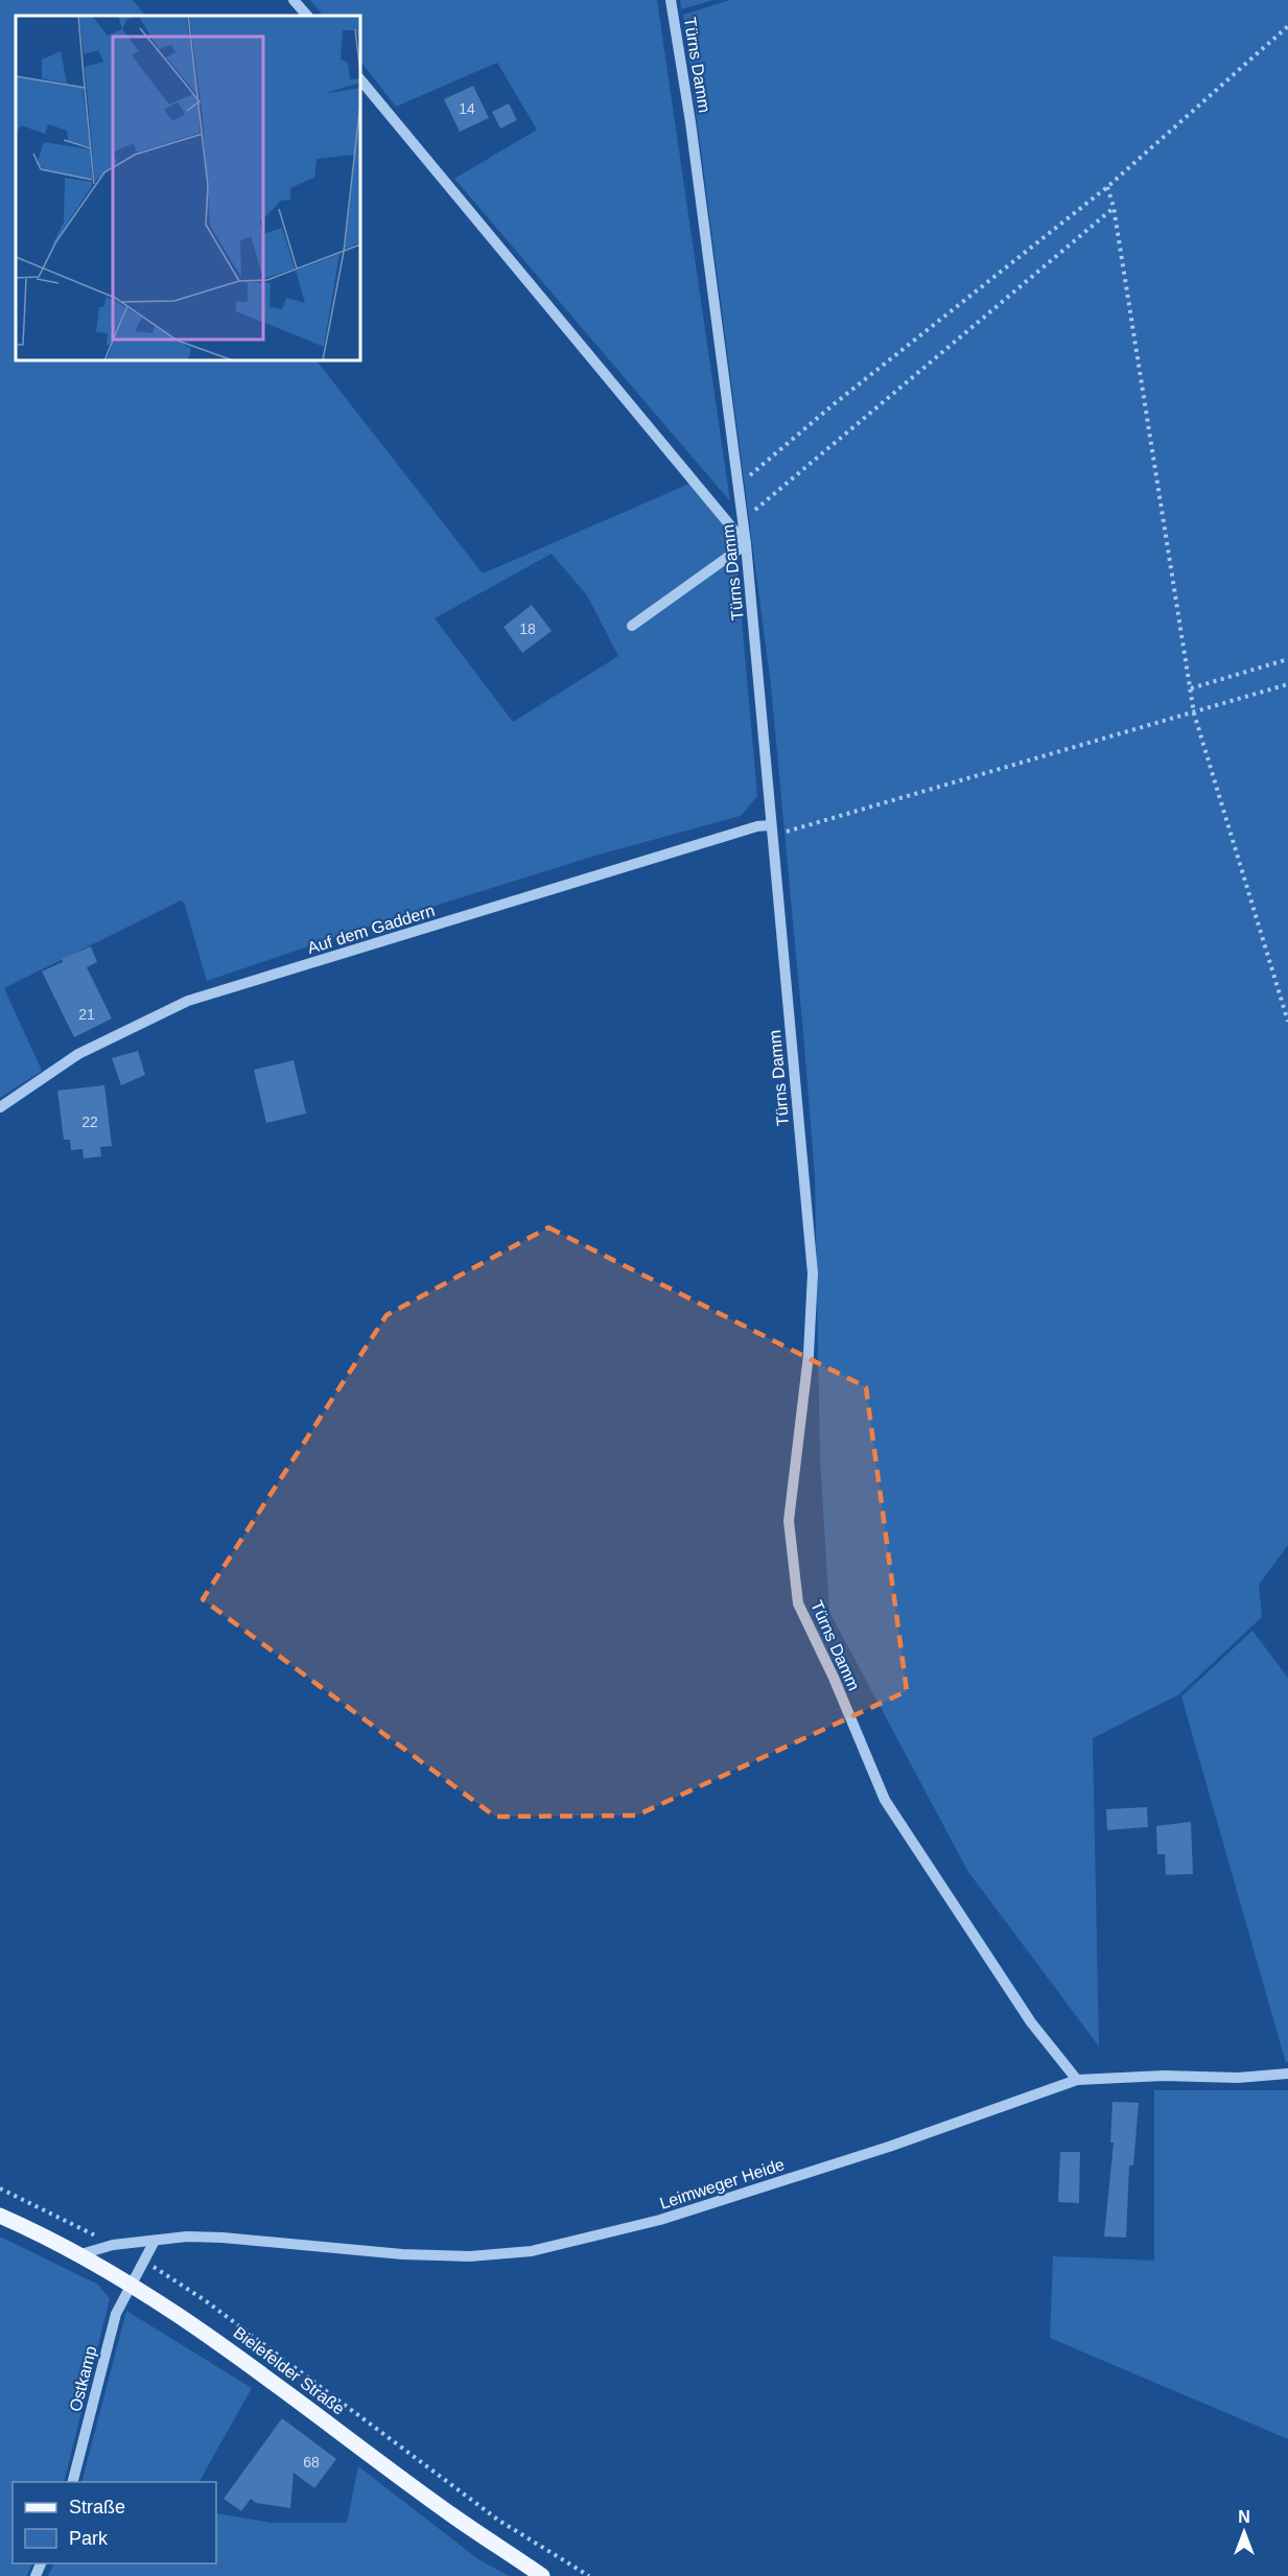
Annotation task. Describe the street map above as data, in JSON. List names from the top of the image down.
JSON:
{
  "streets": {
    "main road": ["Bielefelder Straße"],
    "street": [
      "Türns Damm",
      "Auf dem Gaddern",
      "Leimweger Heide",
      "Ostkamp"
    ]
  },
  "crossings": [
    ["Türns Damm", "Auf dem Gaddern"],
    ["Türns Damm", "Leimweger Heide"],
    ["Leimweger Heide", "Bielefelder Straße"],
    ["Bielefelder Straße", "Ostkamp"]
  ],
  "house_numbers": [
    "14",
    "18",
    "21",
    "22",
    "68"
  ],
  "legend": ["Straße", "Park"],
  "north": "top"
}
